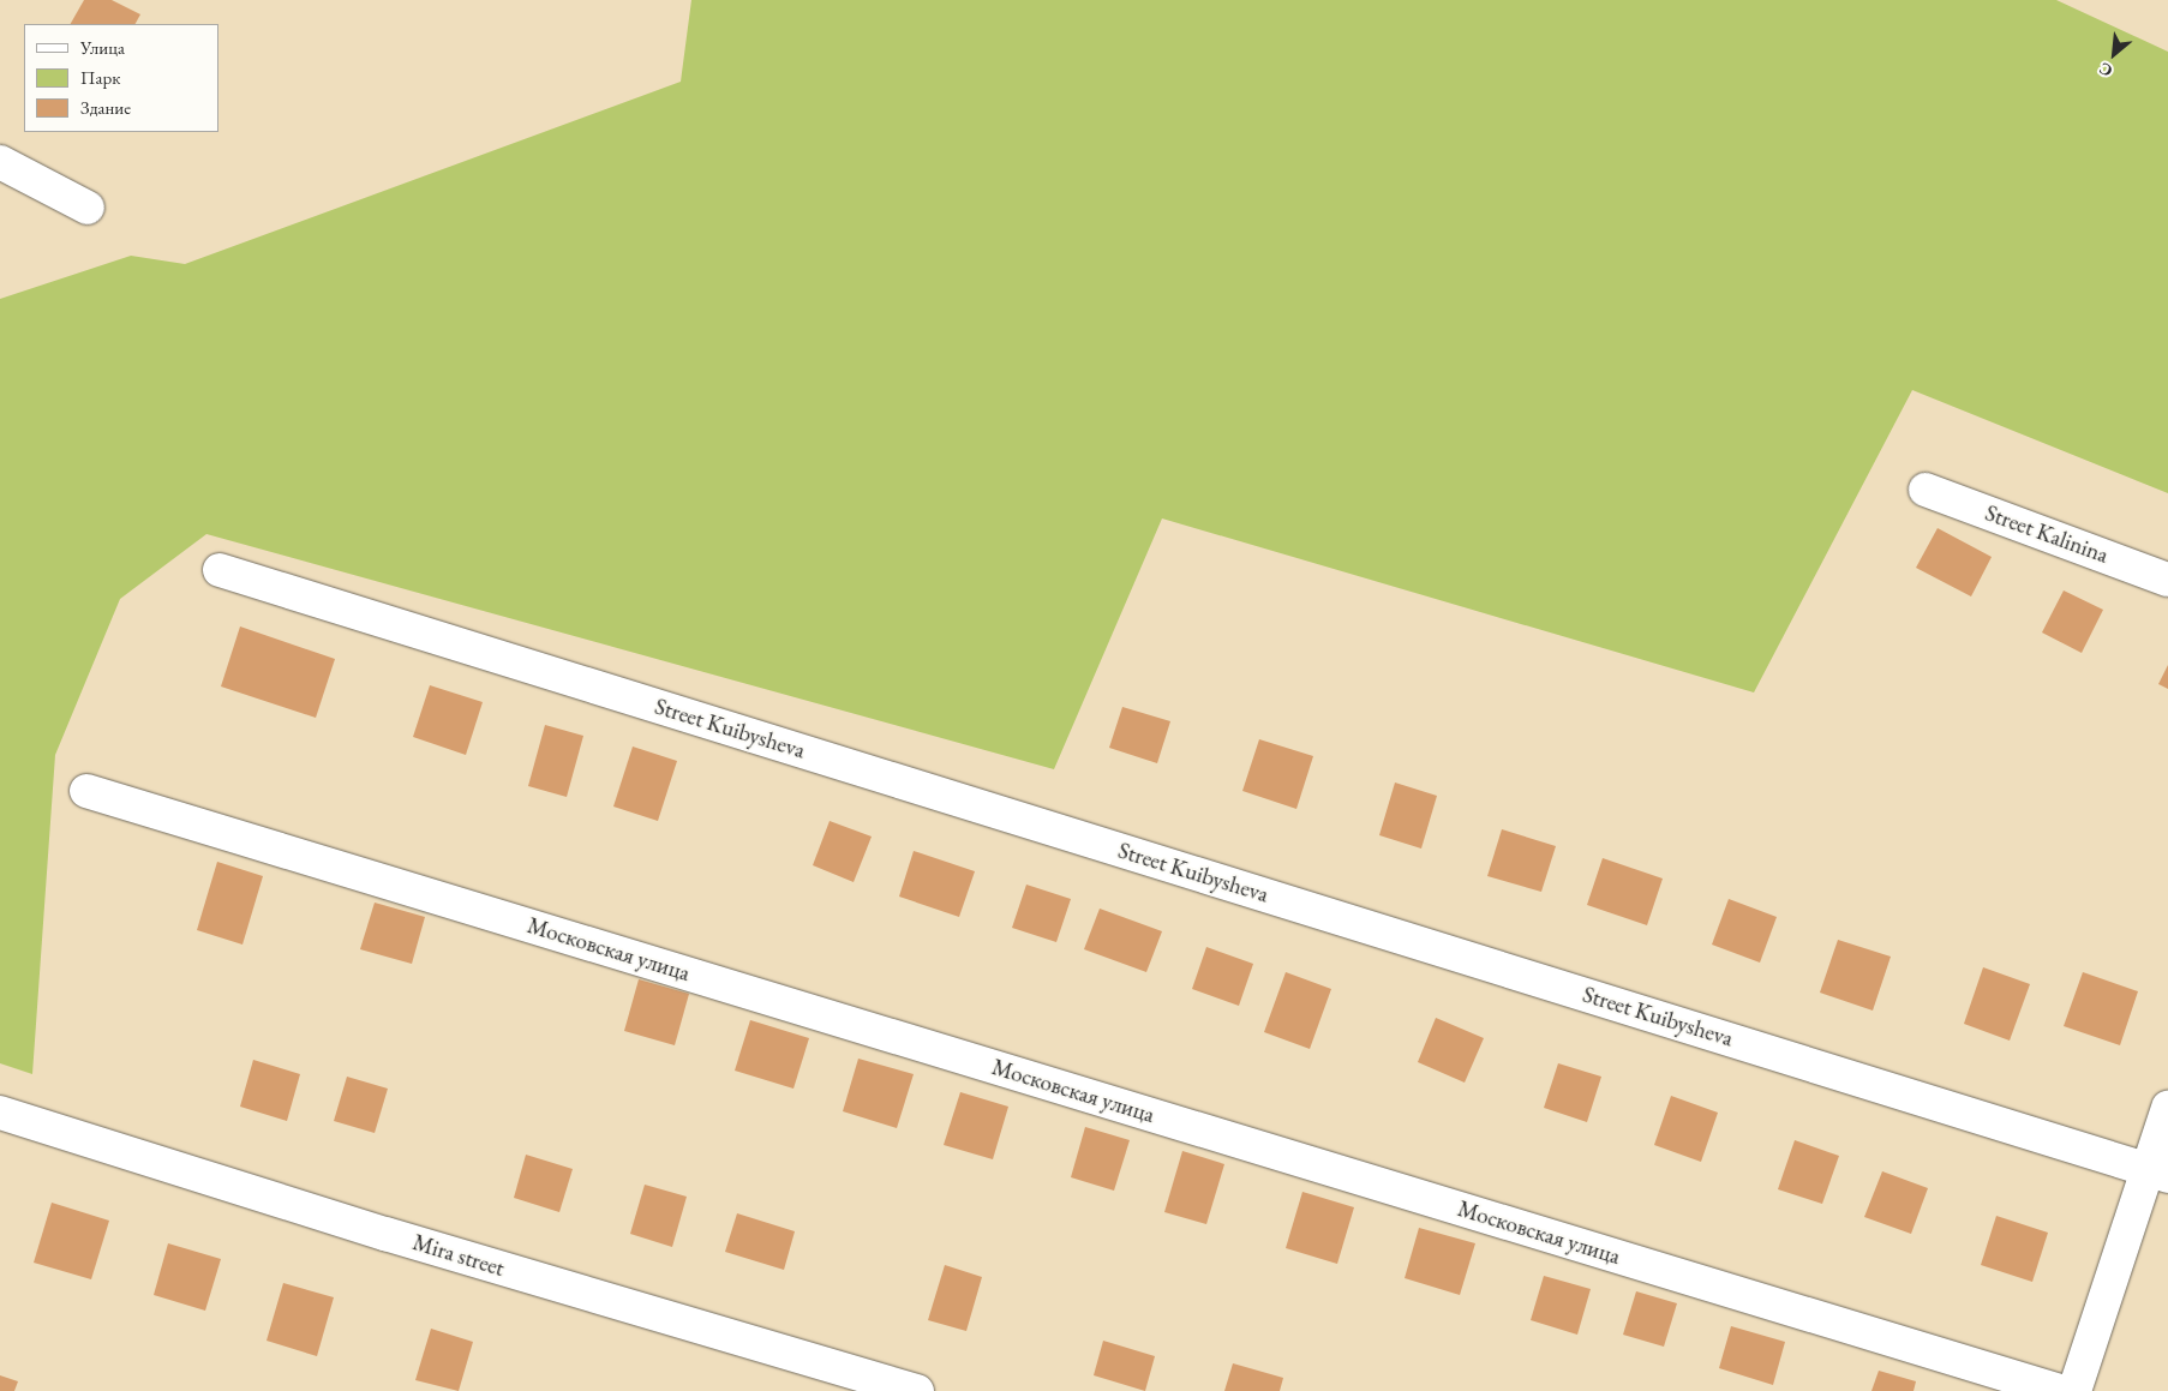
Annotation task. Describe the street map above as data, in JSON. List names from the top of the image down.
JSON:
{
  "streets": {
    "street": [
      "Street Kalinina",
      "Street Kuibysheva",
      "Московская улица",
      "Mira street"
    ]
  },
  "legend": ["Улица", "Парк", "Здание"],
  "north": "bottom left"
}
